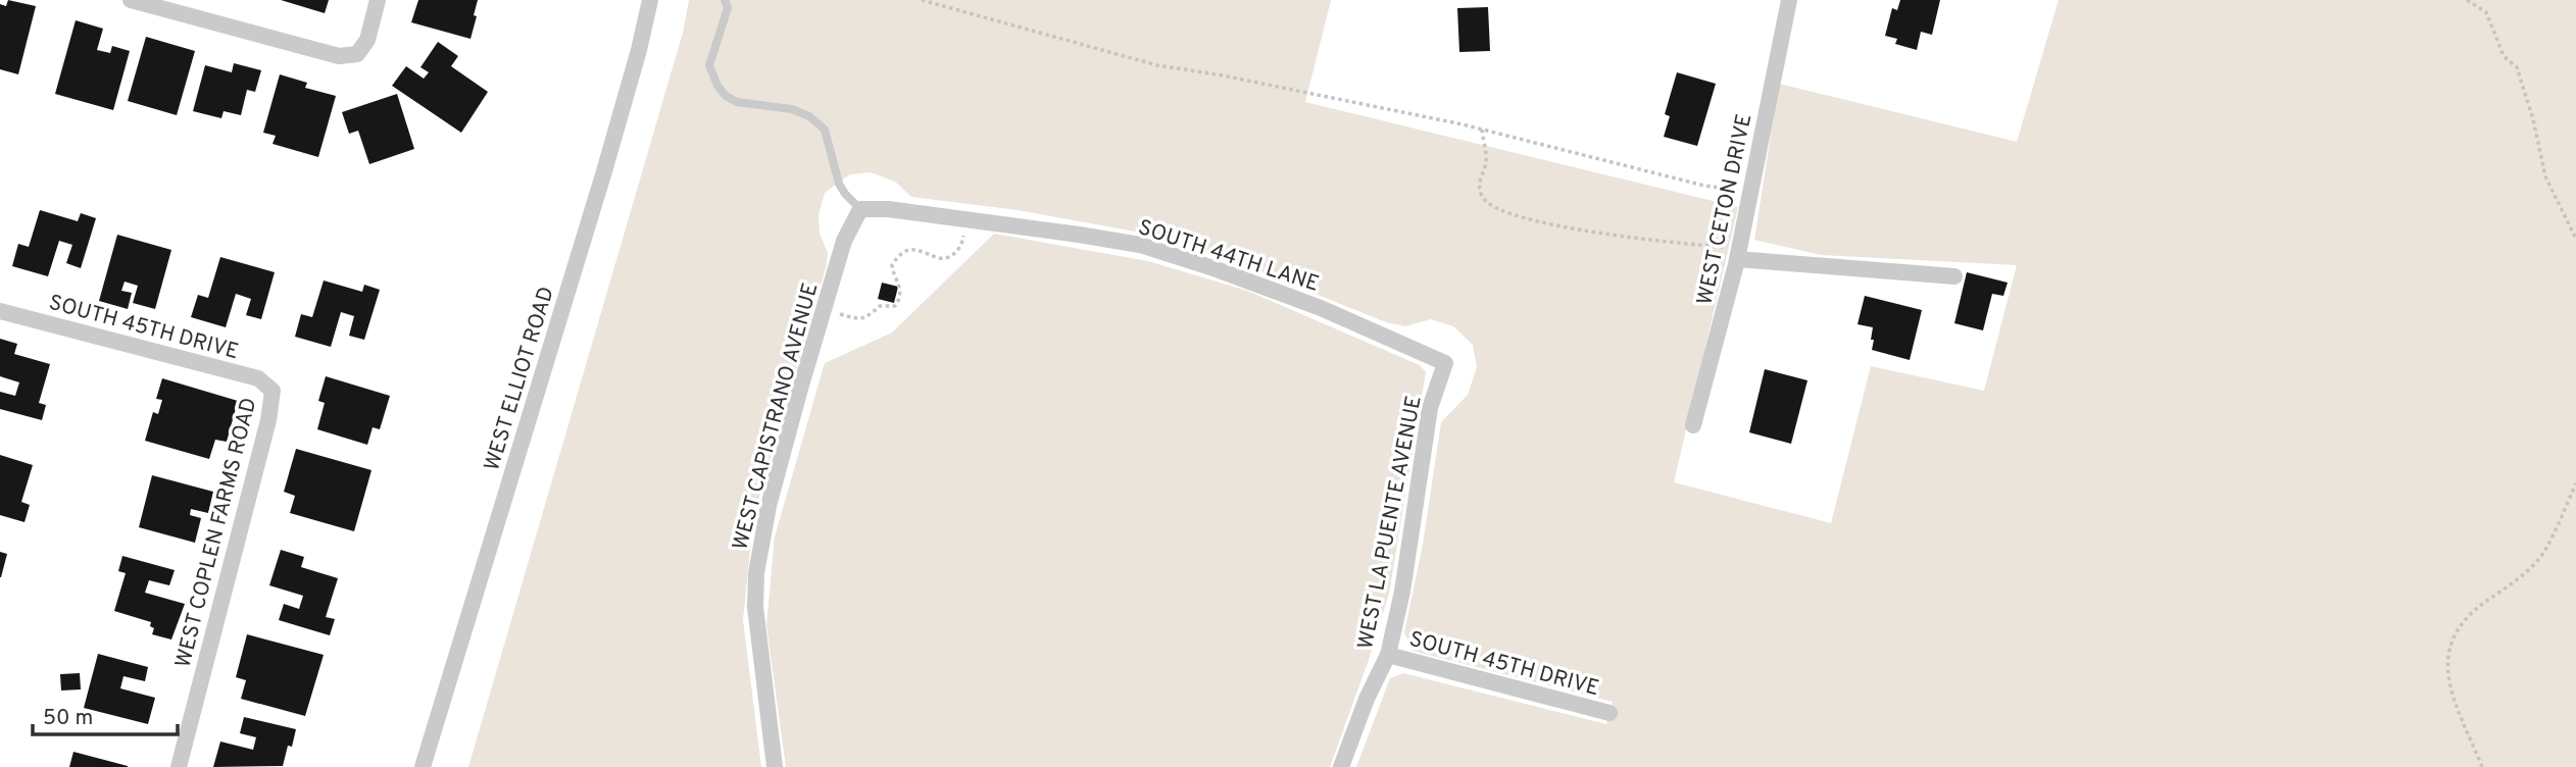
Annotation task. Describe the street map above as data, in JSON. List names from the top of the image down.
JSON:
{
  "streets": {
    "street": [
      "WEST CETON DRIVE",
      "SOUTH 44TH LANE",
      "SOUTH 45TH DRIVE",
      "WEST ELLIOT ROAD",
      "WEST CAPISTRANO AVENUE",
      "WEST LA PUENTE AVENUE",
      "WEST COPLEN FARMS ROAD"
    ]
  },
  "crossings": [
    ["SOUTH 44TH LANE", "WEST CAPISTRANO AVENUE"],
    ["SOUTH 44TH LANE", "WEST LA PUENTE AVENUE"],
    ["SOUTH 45TH DRIVE", "WEST LA PUENTE AVENUE"],
    ["SOUTH 45TH DRIVE", "WEST COPLEN FARMS ROAD"]
  ],
  "scale_bar": "50 m"
}
